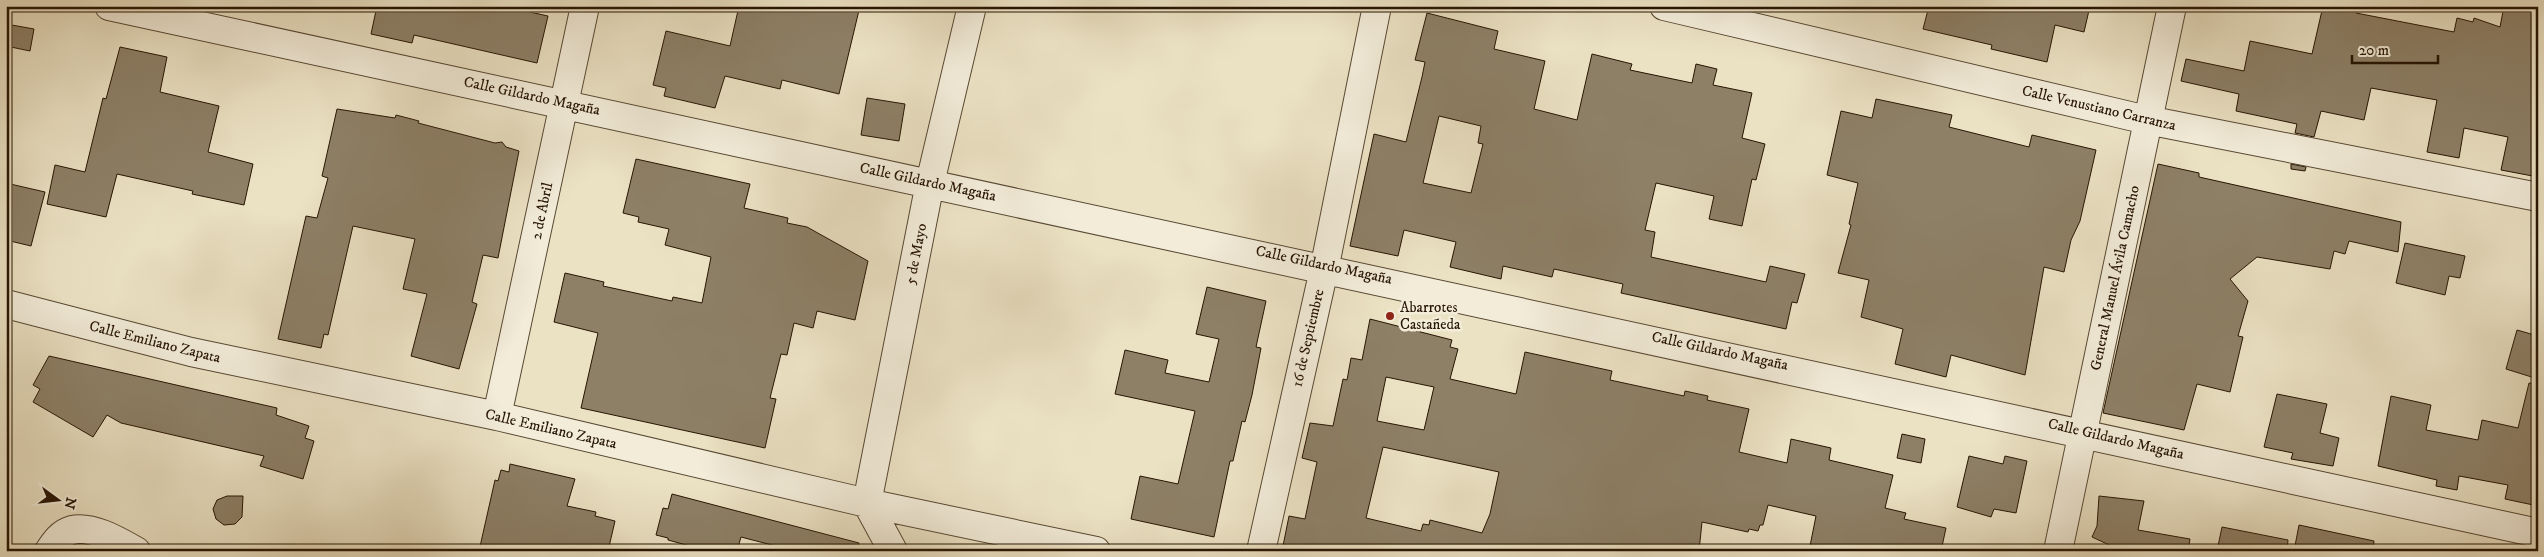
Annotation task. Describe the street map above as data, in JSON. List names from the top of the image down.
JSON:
{
  "streets": {
    "street": [
      "Calle Gildardo Magaña",
      "Calle Venustiano Carranza",
      "2 de Abril",
      "5 de Mayo",
      "General Manuel Ávila Camacho",
      "16 de Septiembre",
      "Calle Emiliano Zapata"
    ]
  },
  "crossings": [
    ["Calle Gildardo Magaña", "2 de Abril"],
    ["Calle Gildardo Magaña", "5 de Mayo"],
    ["Calle Gildardo Magaña", "General Manuel Ávila Camacho"],
    ["Calle Gildardo Magaña", "16 de Septiembre"],
    ["Calle Venustiano Carranza", "General Manuel Ávila Camacho"],
    ["2 de Abril", "Calle Emiliano Zapata"],
    ["5 de Mayo", "Calle Emiliano Zapata"]
  ],
  "places": ["Abarrotes Castañeda"],
  "scale_bar": "20 m",
  "north": "right"
}
